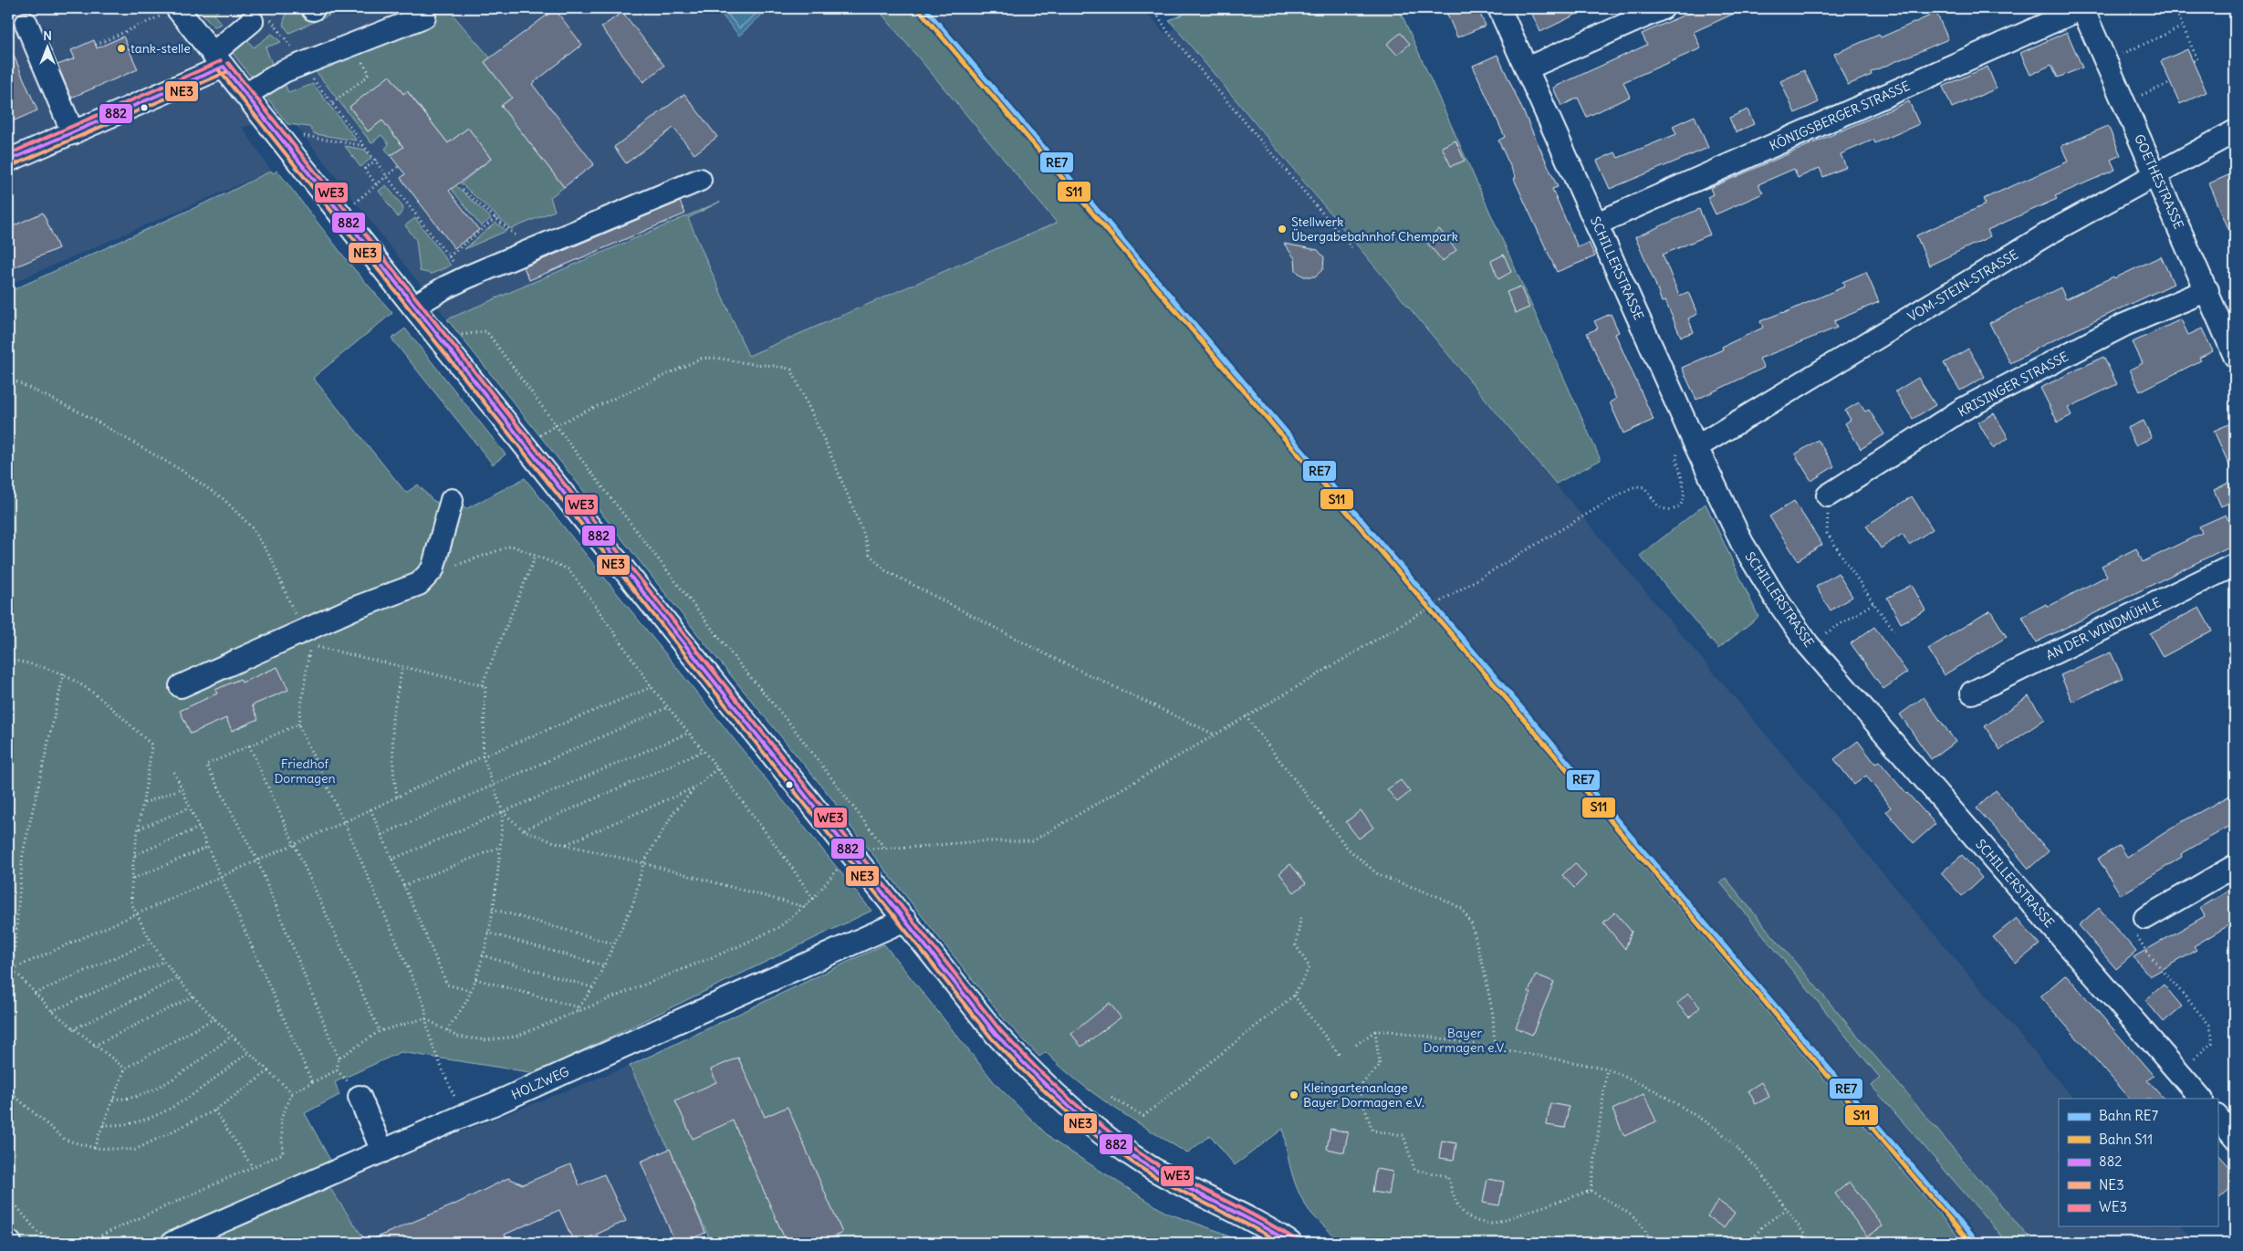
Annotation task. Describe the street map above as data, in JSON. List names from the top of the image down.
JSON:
{
  "streets": {
    "street": [
      "KÖNIGSBERGER STRASSE",
      "GOETHESTRASSE",
      "SCHILLERSTRASSE",
      "VOM-STEIN-STRASSE",
      "KRISINGER STRASSE",
      "AN DER WINDMÜHLE",
      "HOLZWEG"
    ]
  },
  "crossings": [
    ["KÖNIGSBERGER STRASSE", "GOETHESTRASSE"],
    ["KÖNIGSBERGER STRASSE", "SCHILLERSTRASSE"],
    ["GOETHESTRASSE", "VOM-STEIN-STRASSE"],
    ["GOETHESTRASSE", "KRISINGER STRASSE"],
    ["SCHILLERSTRASSE", "VOM-STEIN-STRASSE"]
  ],
  "parks": ["Friedhof Dormagen", "Bayer Dormagen e.V."],
  "places": ["tank-stelle", "Stellwerk Übergabebahnhof Chempark", "Kleingartenanlage Bayer Dormagen e.V."],
  "lines": [
    "rail line RE7",
    "rail line S11",
    "transit line WE3",
    "transit line 882",
    "transit line NE3"
  ],
  "legend": [
    "Bahn RE7",
    "Bahn S11",
    "882",
    "NE3",
    "WE3"
  ],
  "north": "top"
}
